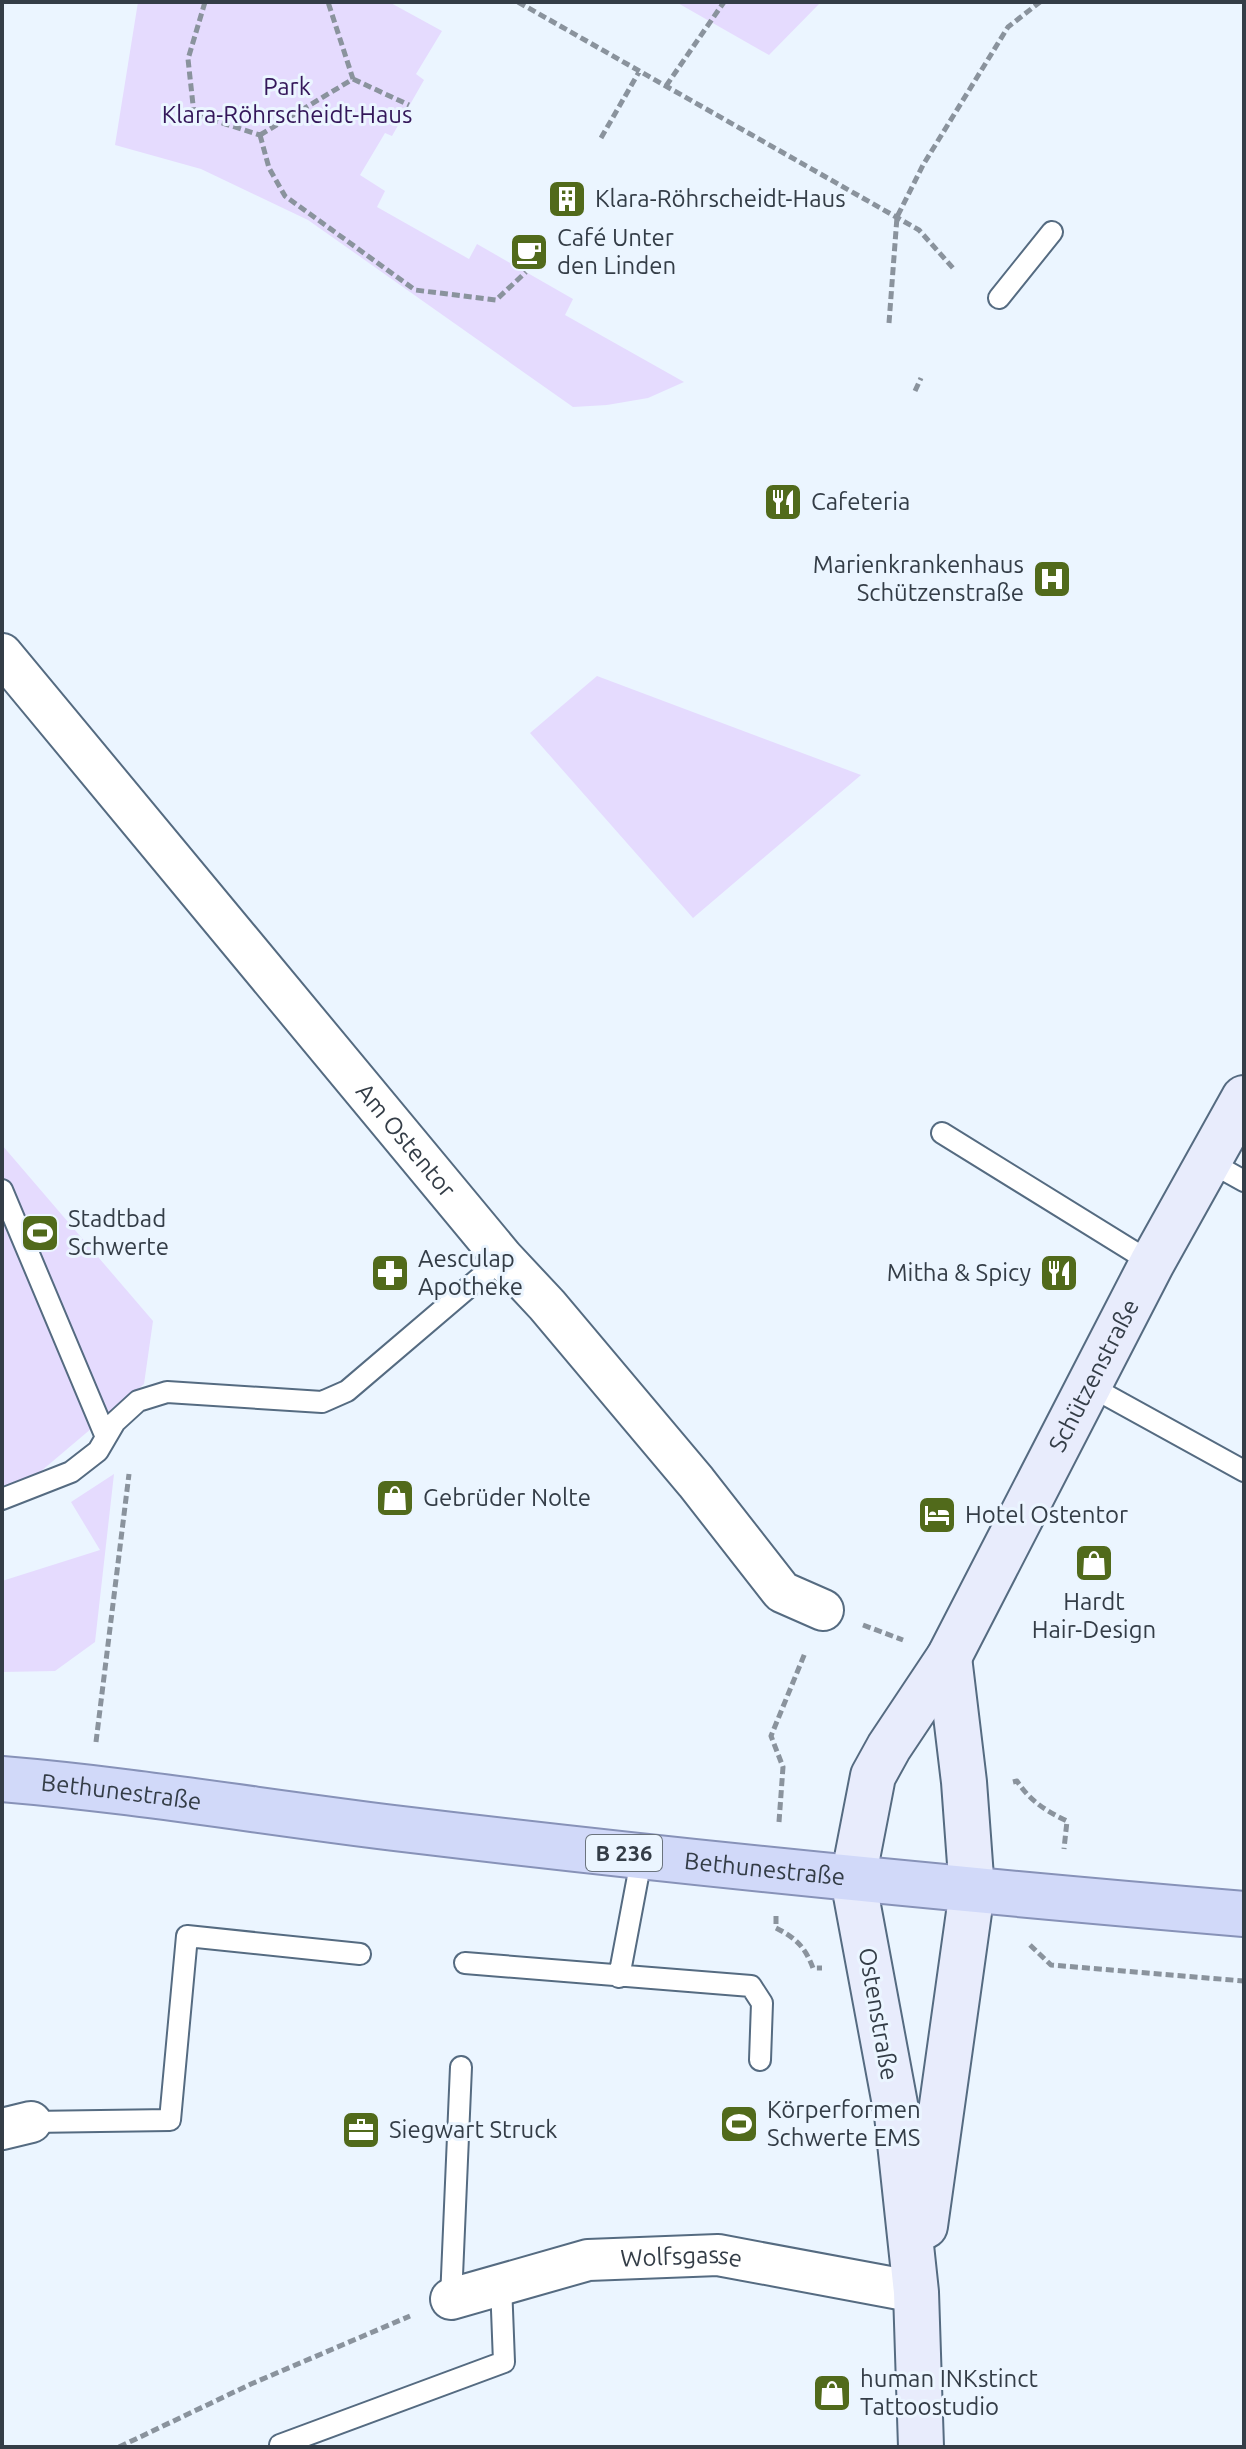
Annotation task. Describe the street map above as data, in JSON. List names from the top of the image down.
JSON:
{
  "streets": {
    "main road": [
      "Schützenstraße",
      "Bethunestraße",
      "B 236",
      "Ostenstraße"
    ],
    "street": ["Am Ostentor", "Wolfsgasse"]
  },
  "crossings": [
    ["Schützenstraße", "Bethunestraße"],
    ["Schützenstraße", "Ostenstraße"],
    ["Bethunestraße", "Ostenstraße"],
    ["Ostenstraße", "Wolfsgasse"]
  ],
  "parks": ["Park Klara-Röhrscheidt-Haus"],
  "places": {
    "building": ["Klara-Röhrscheidt-Haus"],
    "cafe": ["Café Unter den Linden"],
    "restaurant": ["Cafeteria", "Mitha & Spicy"],
    "hospital": ["Marienkrankenhaus Schützenstraße"],
    "sports": ["Stadtbad Schwerte", "Körperformen Schwerte EMS"],
    "pharmacy": ["Aesculap Apotheke"],
    "shop": ["Gebrüder Nolte", "Hardt Hair-Design", "human INKstinct Tattoostudio"],
    "hotel": ["Hotel Ostentor"],
    "office": ["Siegwart Struck"]
  }
}
